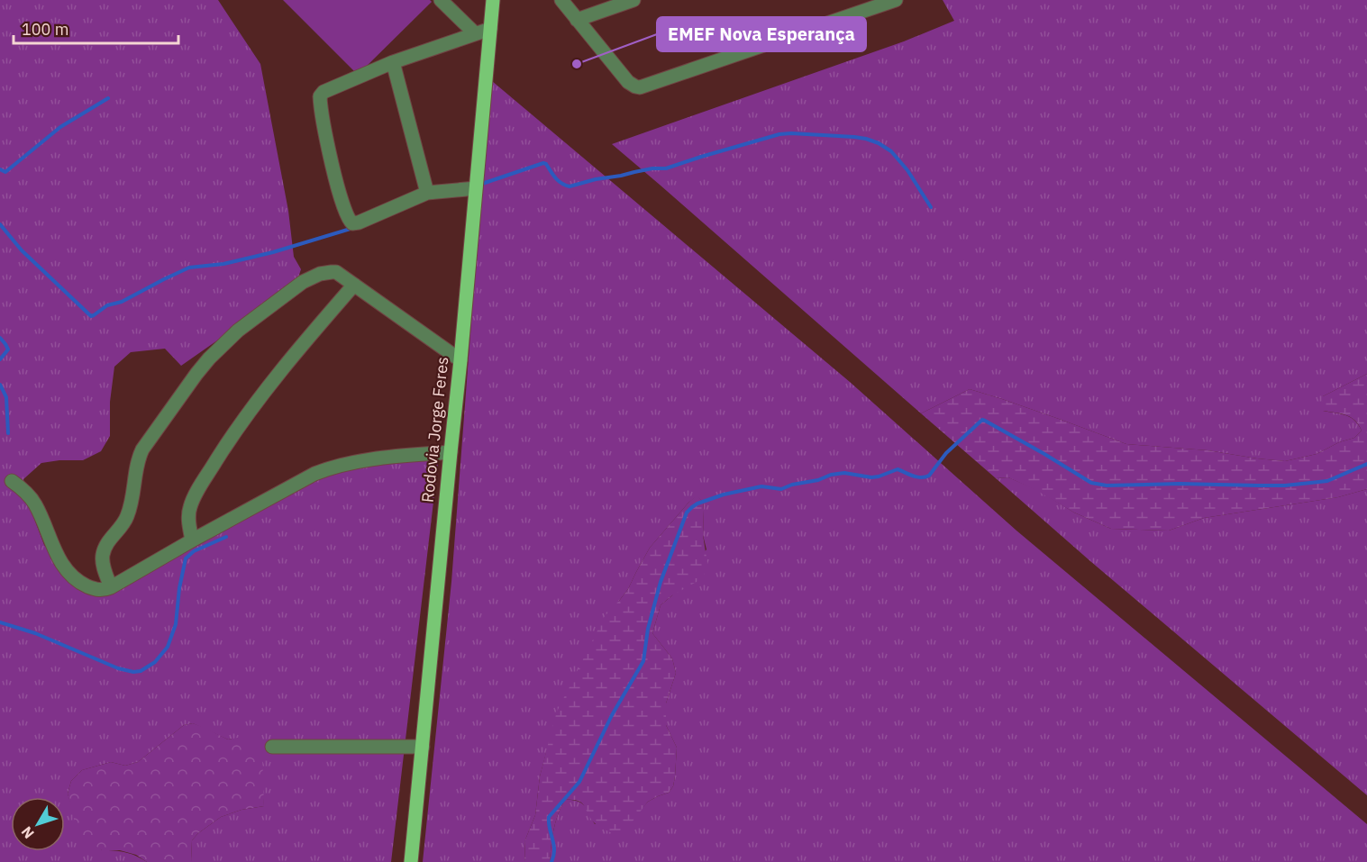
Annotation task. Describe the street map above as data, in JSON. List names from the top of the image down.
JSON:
{
  "streets": {
    "main road": ["Rodovia Jorge Feres"]
  },
  "places": ["EMEF Nova Esperança"],
  "scale_bar": "100 m",
  "north": "bottom left"
}
